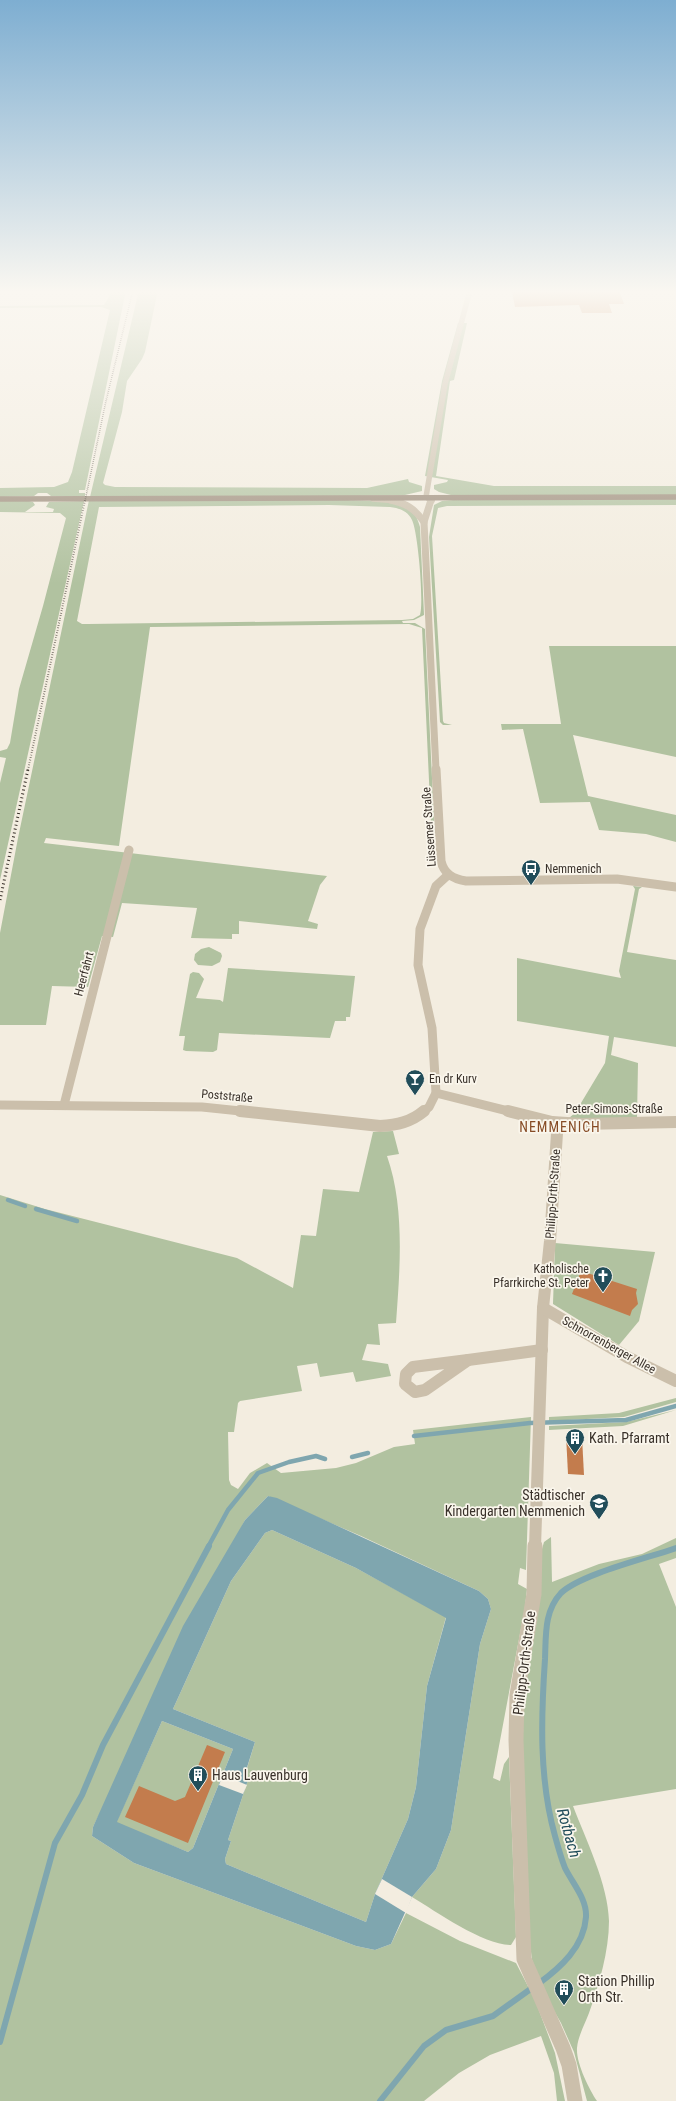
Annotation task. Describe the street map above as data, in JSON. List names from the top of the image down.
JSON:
{
  "streets": {
    "street": [
      "Lüssemer Straße",
      "Heerfahrt",
      "Poststraße",
      "Peter-Simons-Straße",
      "Philipp-Orth-Straße",
      "Schnorrenberger Allee"
    ]
  },
  "crossings": [
    ["Heerfahrt", "Poststraße"],
    ["Peter-Simons-Straße", "Philipp-Orth-Straße"],
    ["Philipp-Orth-Straße", "Schnorrenberger Allee"]
  ],
  "districts": ["NEMMENICH"],
  "water": ["Rotbach"],
  "places": {
    "bus stop": ["Nemmenich"],
    "bar": ["En dr Kurv"],
    "church": ["Katholische Pfarrkirche St. Peter"],
    "building": ["Kath. Pfarramt", "Haus Lauvenburg", "Station Phillip Orth Str."],
    "school or university": ["Städtischer Kindergarten Nemmenich"]
  }
}
